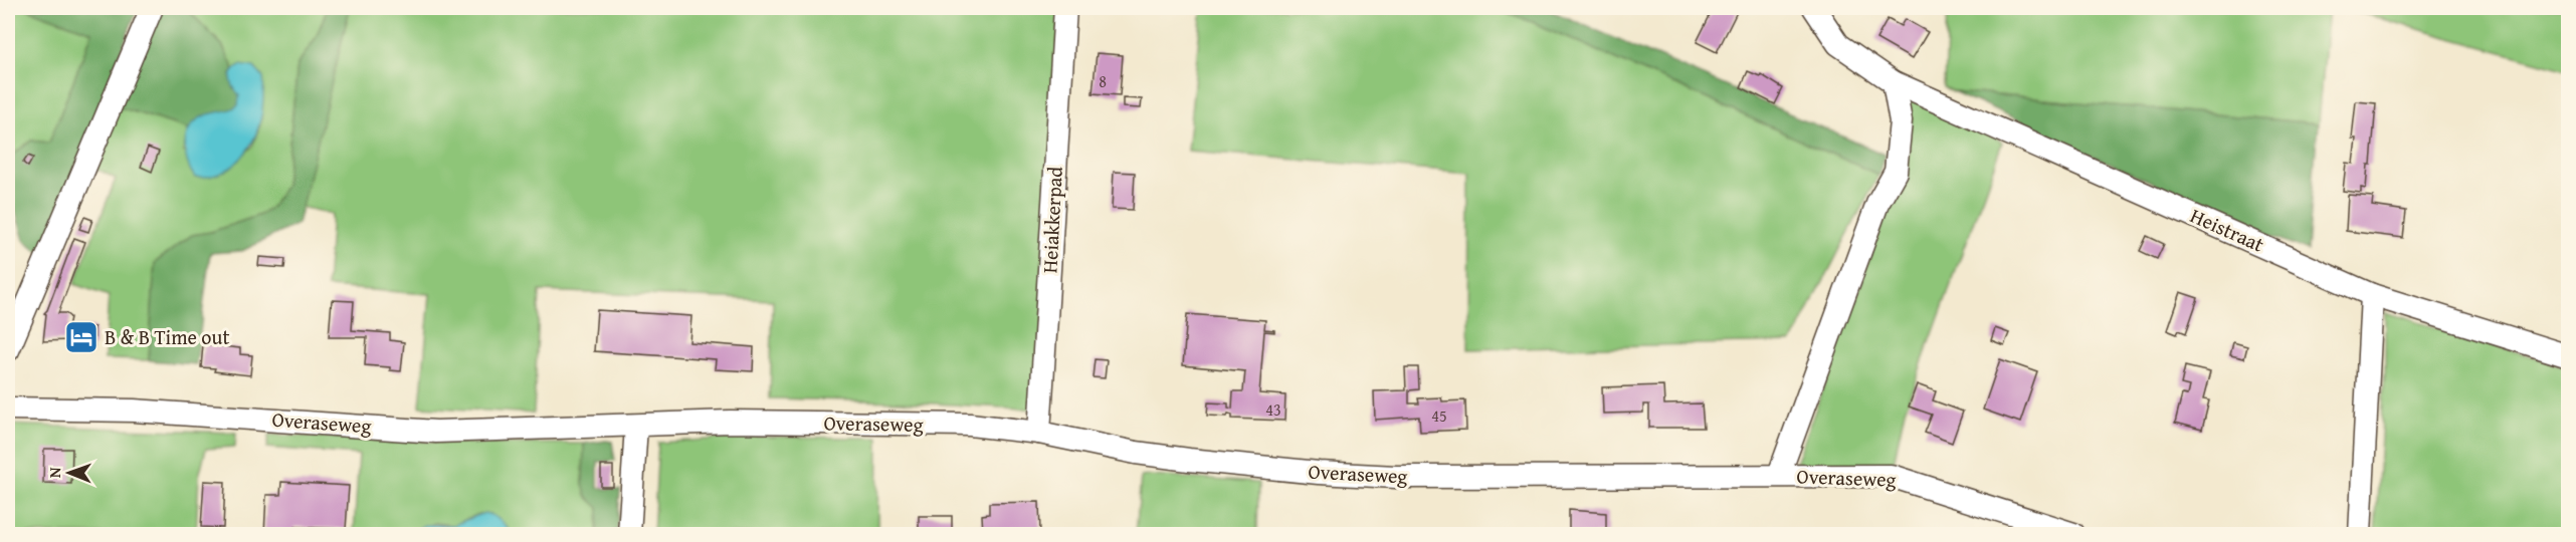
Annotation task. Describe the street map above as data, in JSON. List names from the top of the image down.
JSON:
{
  "streets": {
    "street": ["Heiakkerpad", "Heistraat", "Overaseweg"]
  },
  "crossings": [
    ["Heiakkerpad", "Overaseweg"]
  ],
  "places": {
    "hotel": ["B & B Time out"]
  },
  "house_numbers": ["8", "43", "45"],
  "north": "left"
}
